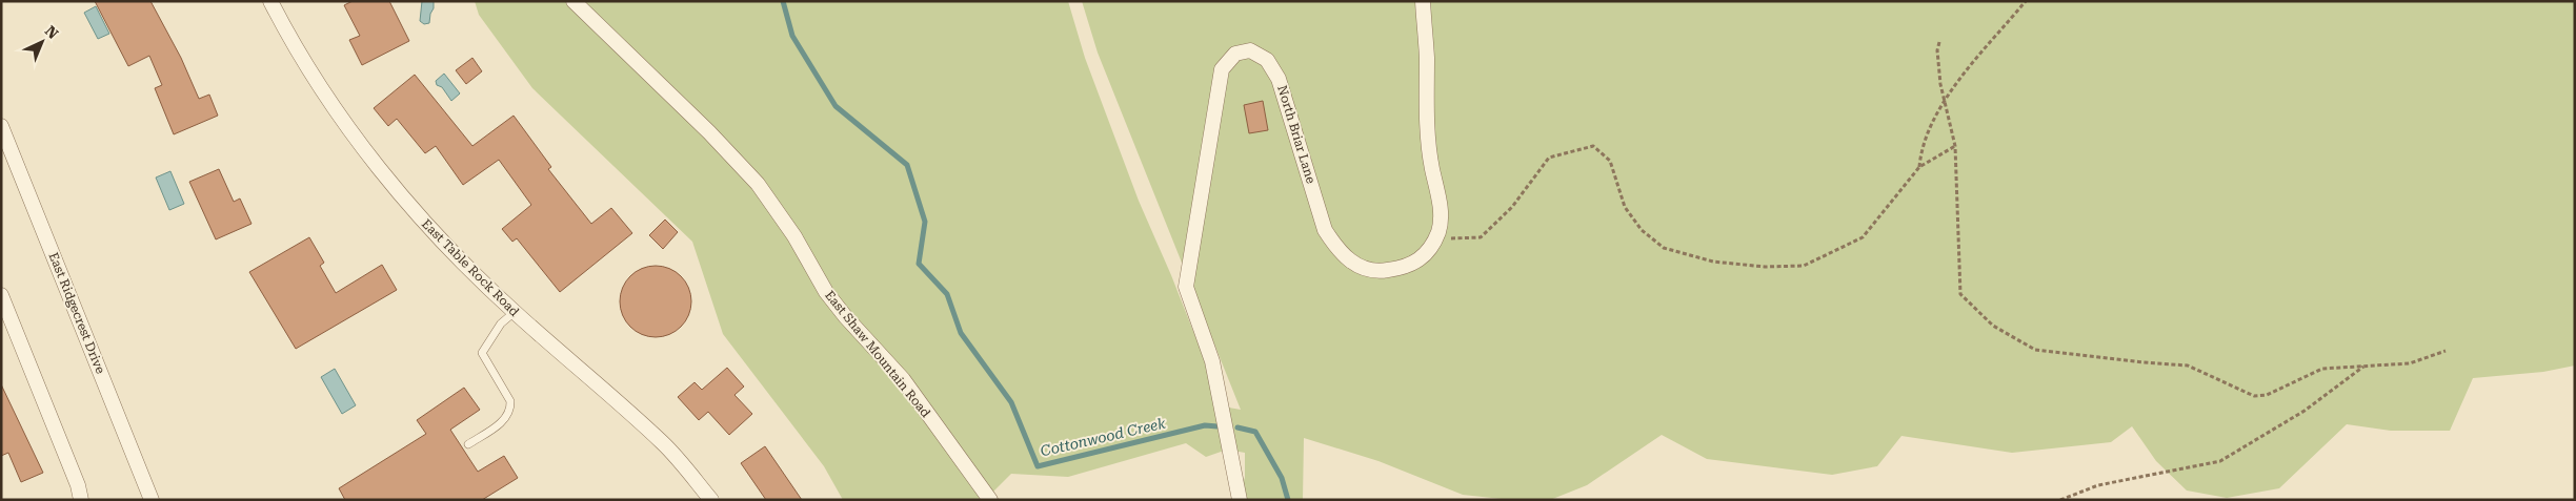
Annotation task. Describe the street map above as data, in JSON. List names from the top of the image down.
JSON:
{
  "streets": {
    "street": [
      "North Briar Lane",
      "East Table Rock Road",
      "East Ridgecrest Drive",
      "East Shaw Mountain Road"
    ]
  },
  "water": ["Cottonwood Creek"],
  "north": "top right"
}
